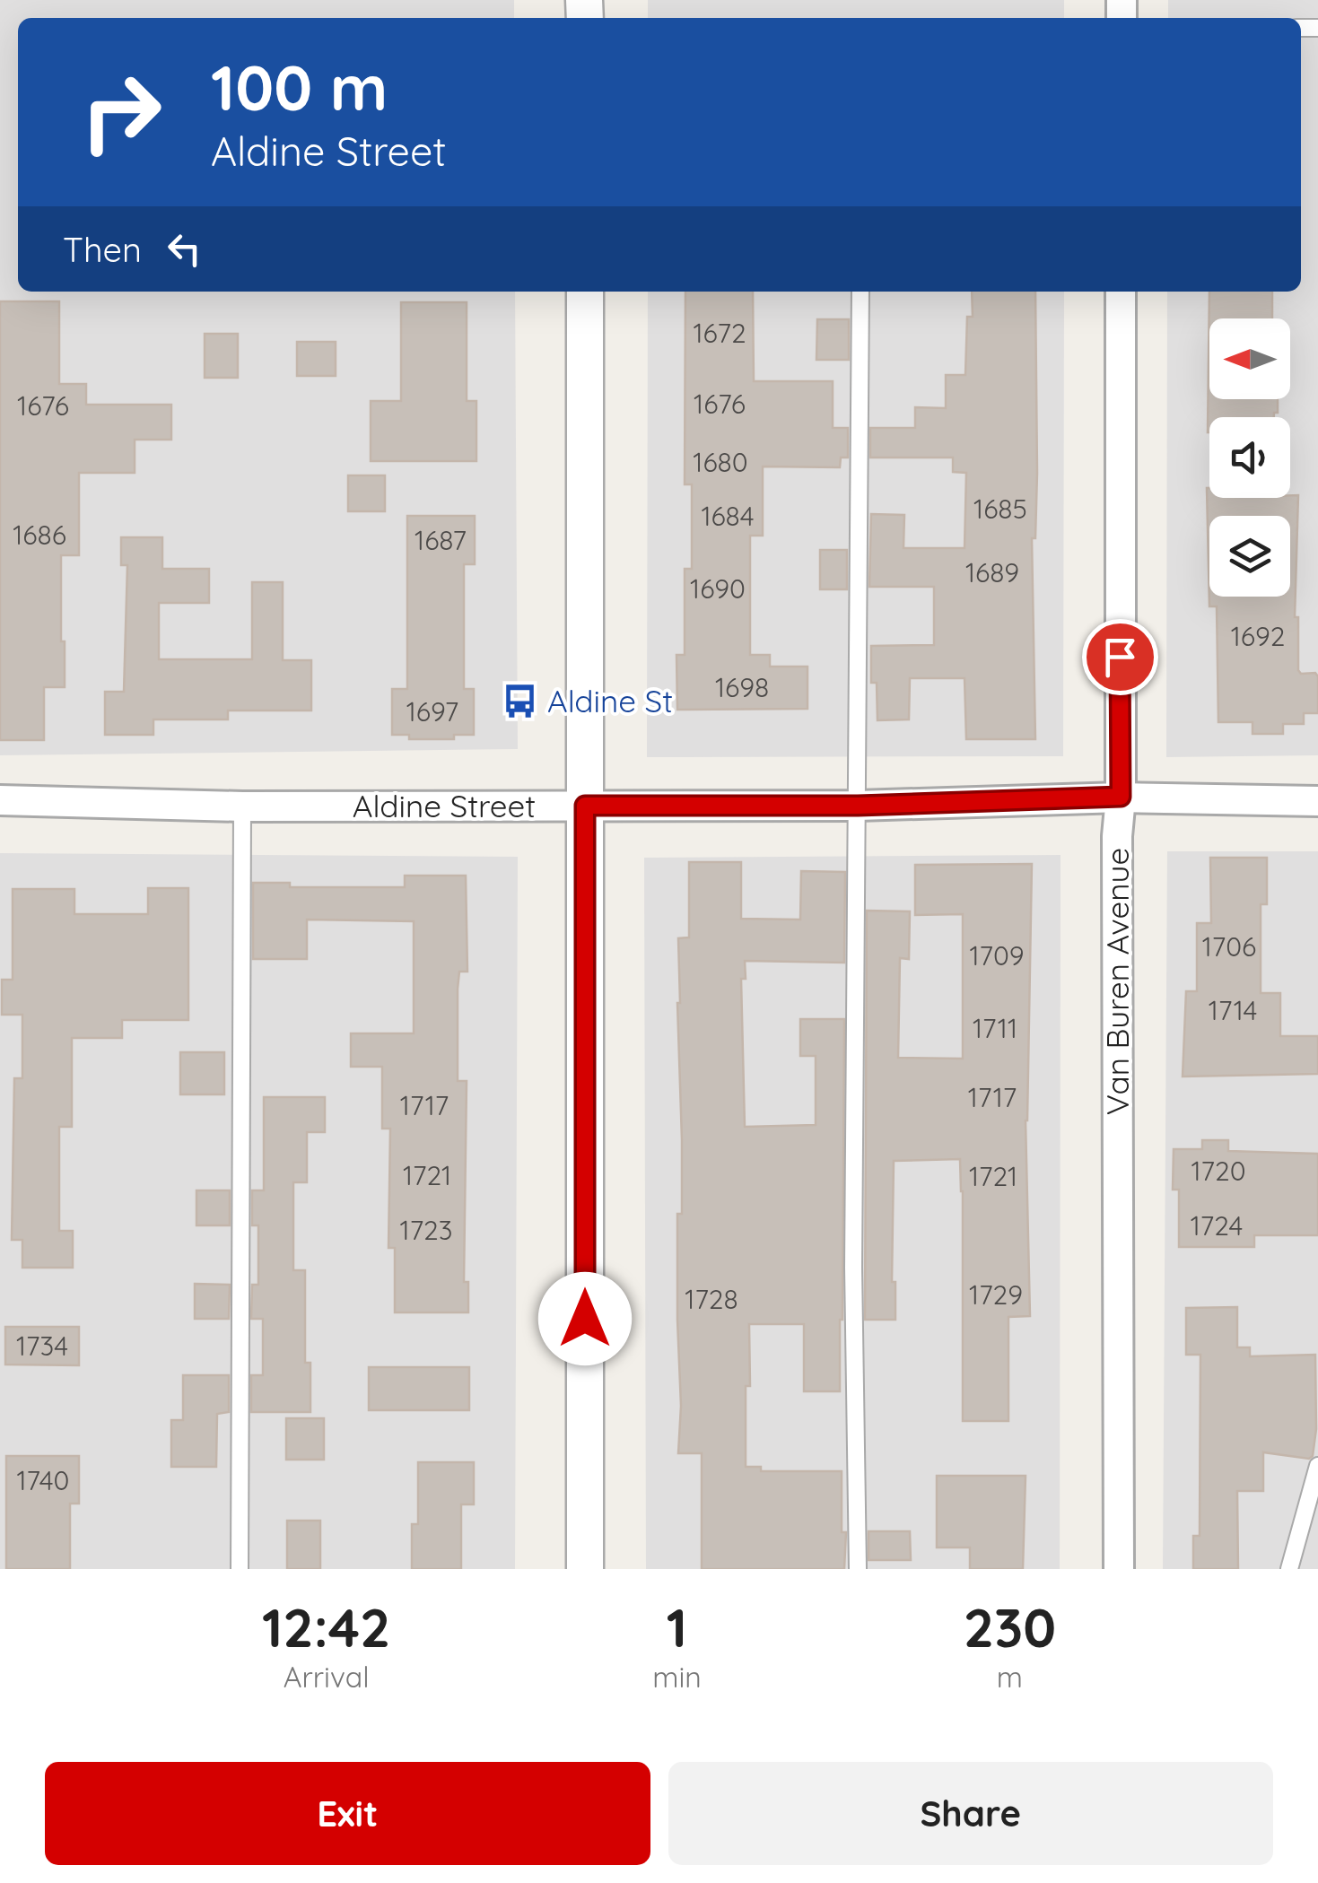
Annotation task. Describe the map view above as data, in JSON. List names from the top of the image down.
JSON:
{
  "streets": {
    "street": ["Aldine Street", "Van Buren Avenue"]
  },
  "crossings": [
    ["Aldine Street", "Van Buren Avenue"]
  ],
  "places": {
    "bus stop": ["Aldine St"]
  },
  "house_numbers": [
    "1672",
    "1676",
    "1676",
    "1680",
    "1685",
    "1684",
    "1686",
    "1687",
    "1689",
    "1690",
    "1692",
    "1698",
    "1697",
    "1706",
    "1709",
    "1714",
    "1711",
    "1717",
    "1717",
    "1720",
    "1721",
    "1721",
    "1724",
    "1723",
    "1729",
    "1728",
    "1734",
    "1740"
  ],
  "north": "left",
  "page": {
    "turn": ["100 m", "Aldine Street"],
    "then": "Then",
    "eta": [
      "12:42",
      "Arrival",
      "1",
      "min",
      "230",
      "m"
    ],
    "buttons": ["Exit", "Share"]
  }
}
